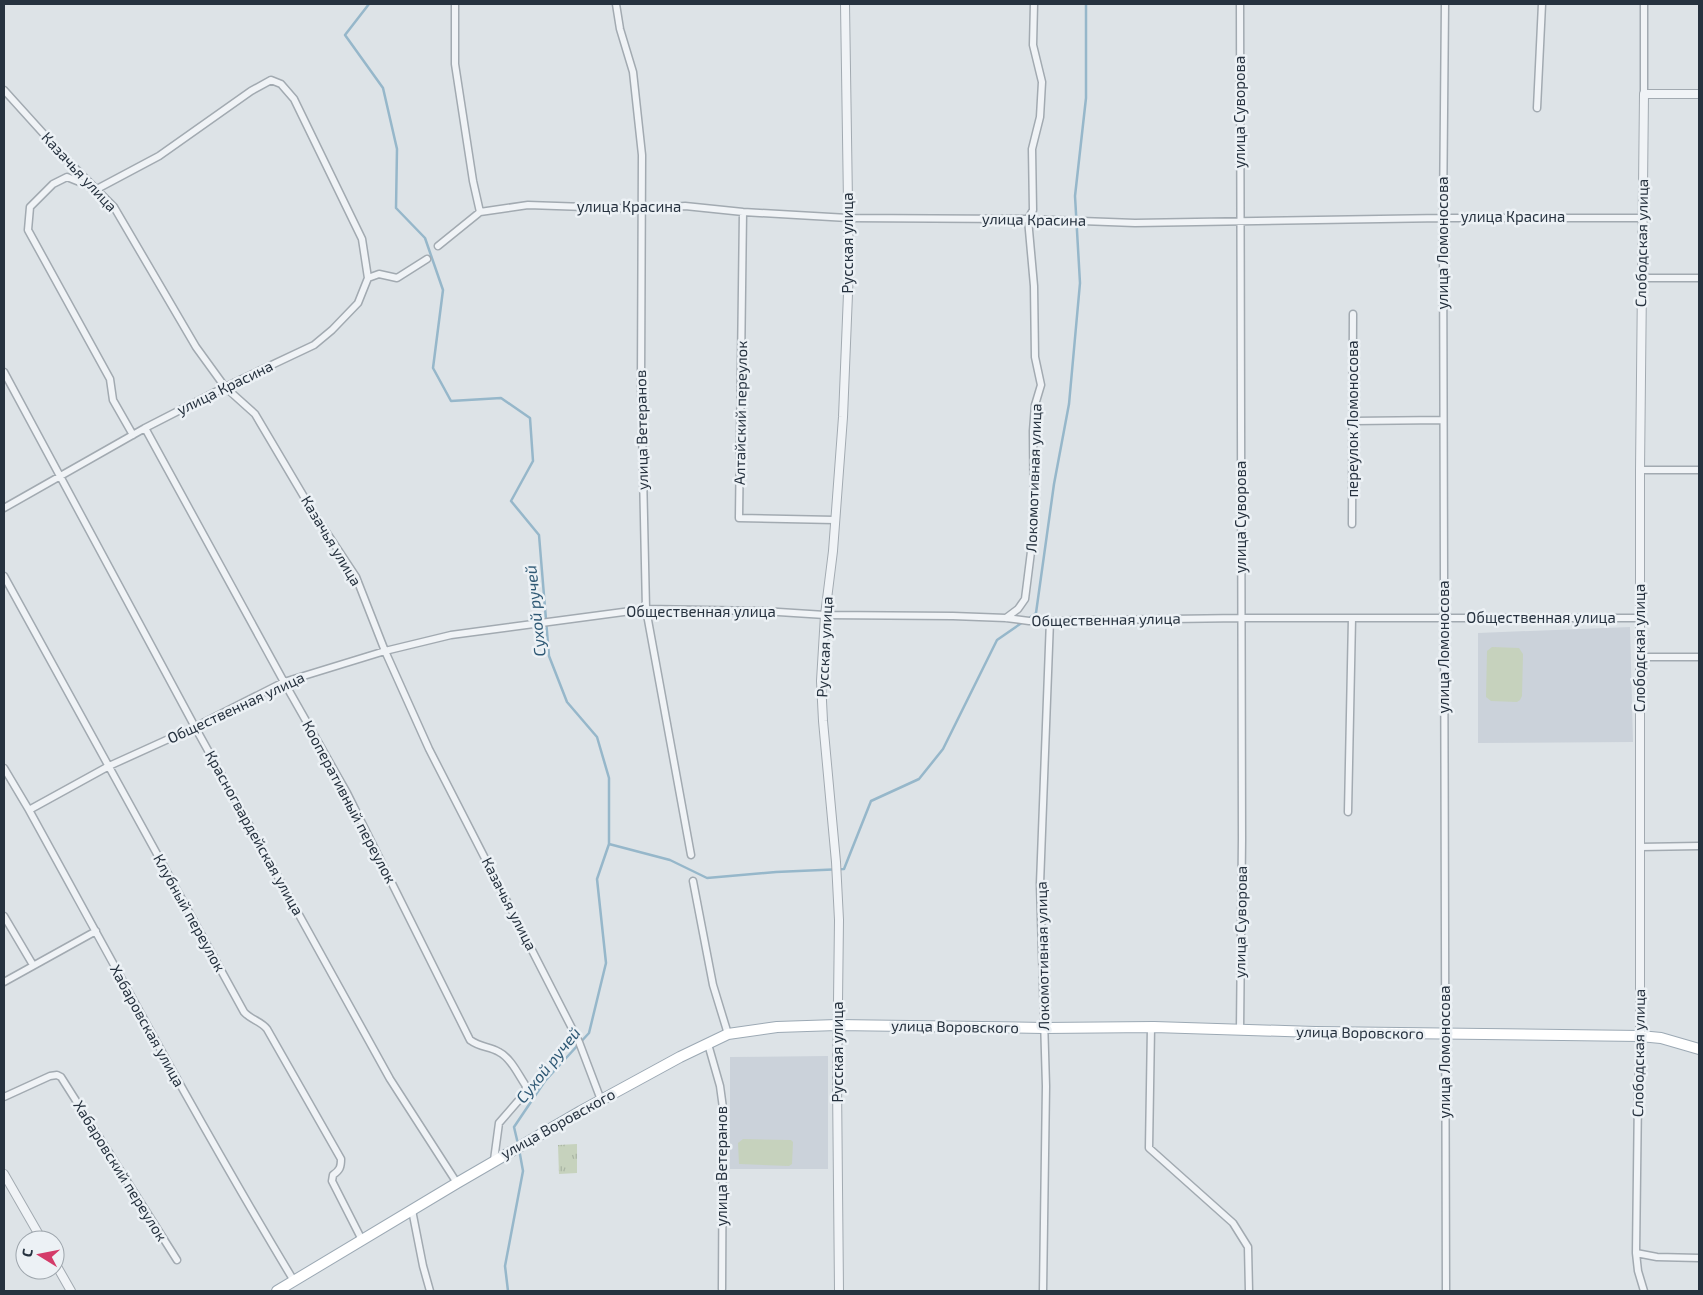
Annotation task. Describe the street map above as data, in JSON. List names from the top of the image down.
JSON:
{
  "streets": {
    "main road": ["улица Воровского"],
    "street": [
      "улица Суворова",
      "Казачья улица",
      "улица Красина",
      "Русская улица",
      "улица Ломоносова",
      "Слободская улица",
      "Алтайский переулок",
      "переулок Ломоносова",
      "улица Ветеранов",
      "Локомотивная улица",
      "Общественная улица",
      "Кооперативный переулок",
      "Красногвардейская улица",
      "Клубный переулок",
      "Хабаровская улица",
      "Хабаровский переулок"
    ]
  },
  "crossings": [
    ["улица Суворова", "улица Красина"],
    ["улица Суворова", "Общественная улица"],
    ["улица Суворова", "улица Воровского"],
    ["Казачья улица", "улица Красина"],
    ["Казачья улица", "Общественная улица"],
    ["Казачья улица", "улица Воровского"],
    ["улица Красина", "Русская улица"],
    ["улица Красина", "улица Ломоносова"],
    ["улица Красина", "Слободская улица"],
    ["улица Красина", "Алтайский переулок"],
    ["улица Красина", "улица Ветеранов"],
    ["улица Красина", "Локомотивная улица"],
    ["улица Красина", "Кооперативный переулок"],
    ["улица Красина", "Красногвардейская улица"],
    ["Русская улица", "Алтайский переулок"],
    ["Русская улица", "Общественная улица"],
    ["Русская улица", "улица Воровского"],
    ["улица Ломоносова", "Общественная улица"],
    ["улица Ломоносова", "улица Воровского"],
    ["Слободская улица", "Общественная улица"],
    ["Слободская улица", "улица Воровского"],
    ["улица Ветеранов", "Общественная улица"],
    ["улица Ветеранов", "улица Воровского"],
    ["Локомотивная улица", "Общественная улица"],
    ["Локомотивная улица", "улица Воровского"],
    ["Общественная улица", "Кооперативный переулок"],
    ["Общественная улица", "Красногвардейская улица"],
    ["Общественная улица", "Клубный переулок"],
    ["Общественная улица", "Хабаровская улица"],
    ["Кооперативный переулок", "улица Воровского"],
    ["Красногвардейская улица", "улица Воровского"],
    ["Клубный переулок", "улица Воровского"],
    ["Хабаровская улица", "улица Воровского"]
  ],
  "water": ["Сухой ручей"],
  "north": "left"
}
